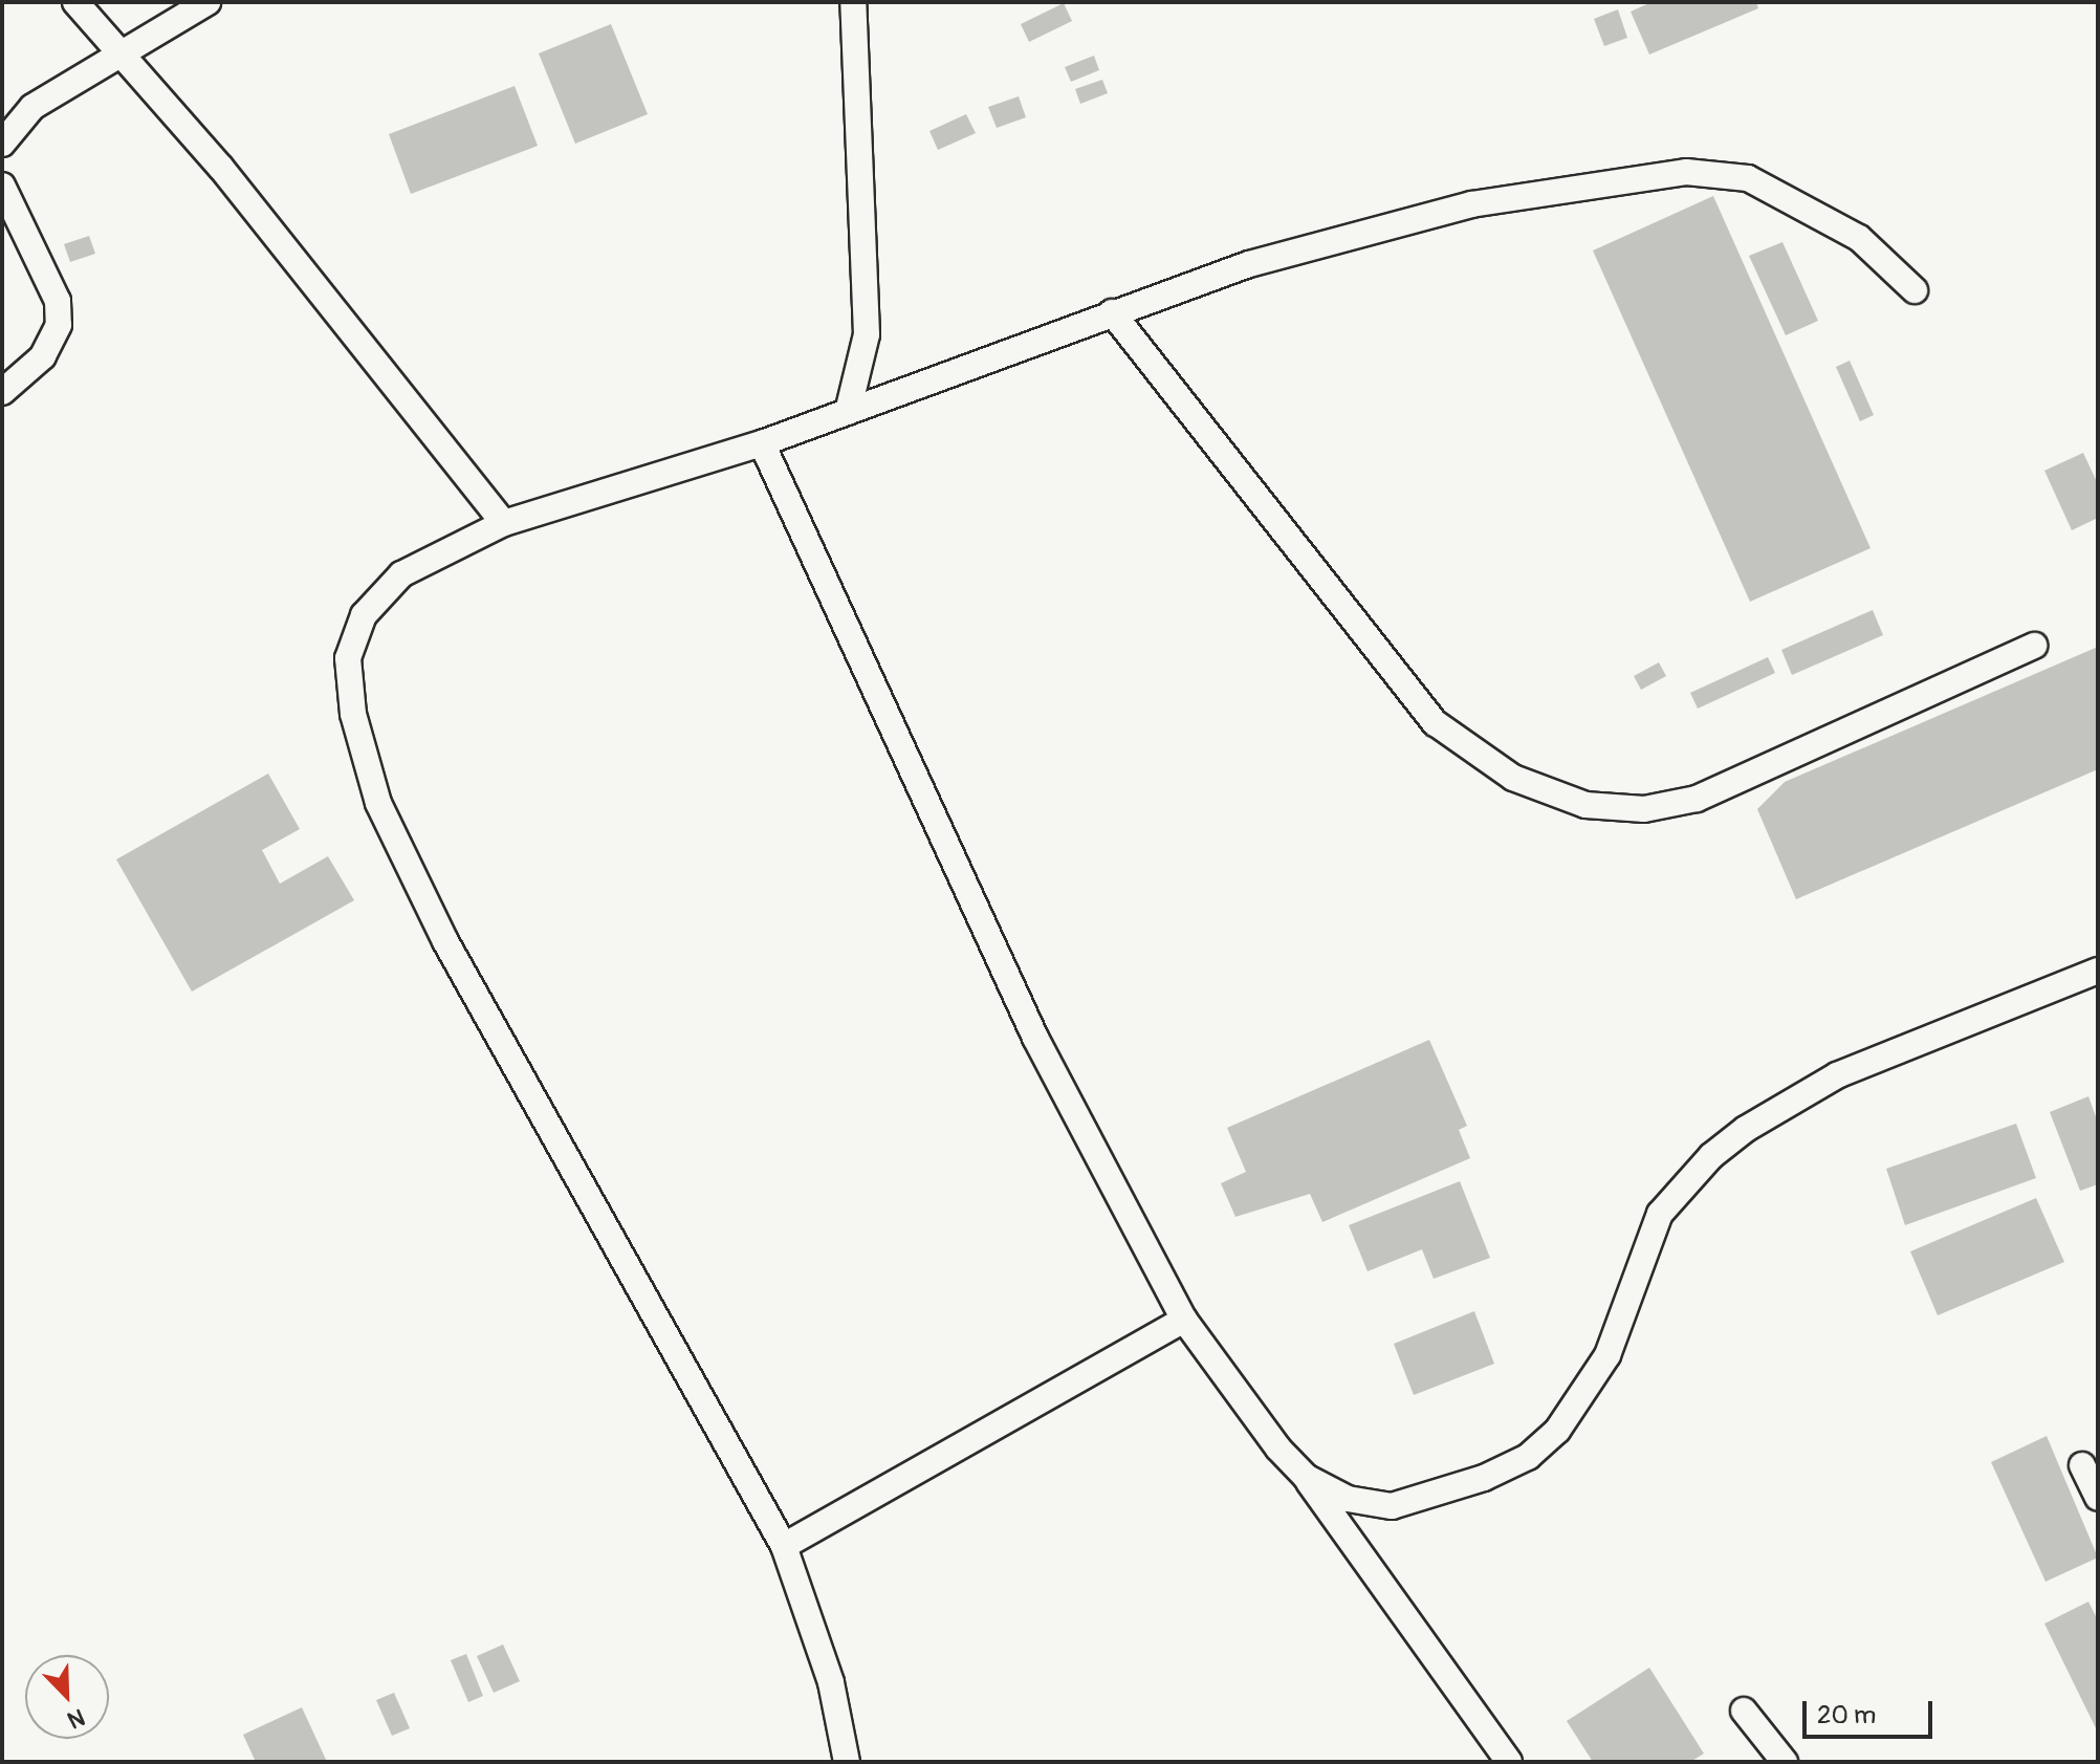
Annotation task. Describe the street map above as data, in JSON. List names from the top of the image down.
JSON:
{
  "scale_bar": "20 m",
  "north": "bottom right"
}
